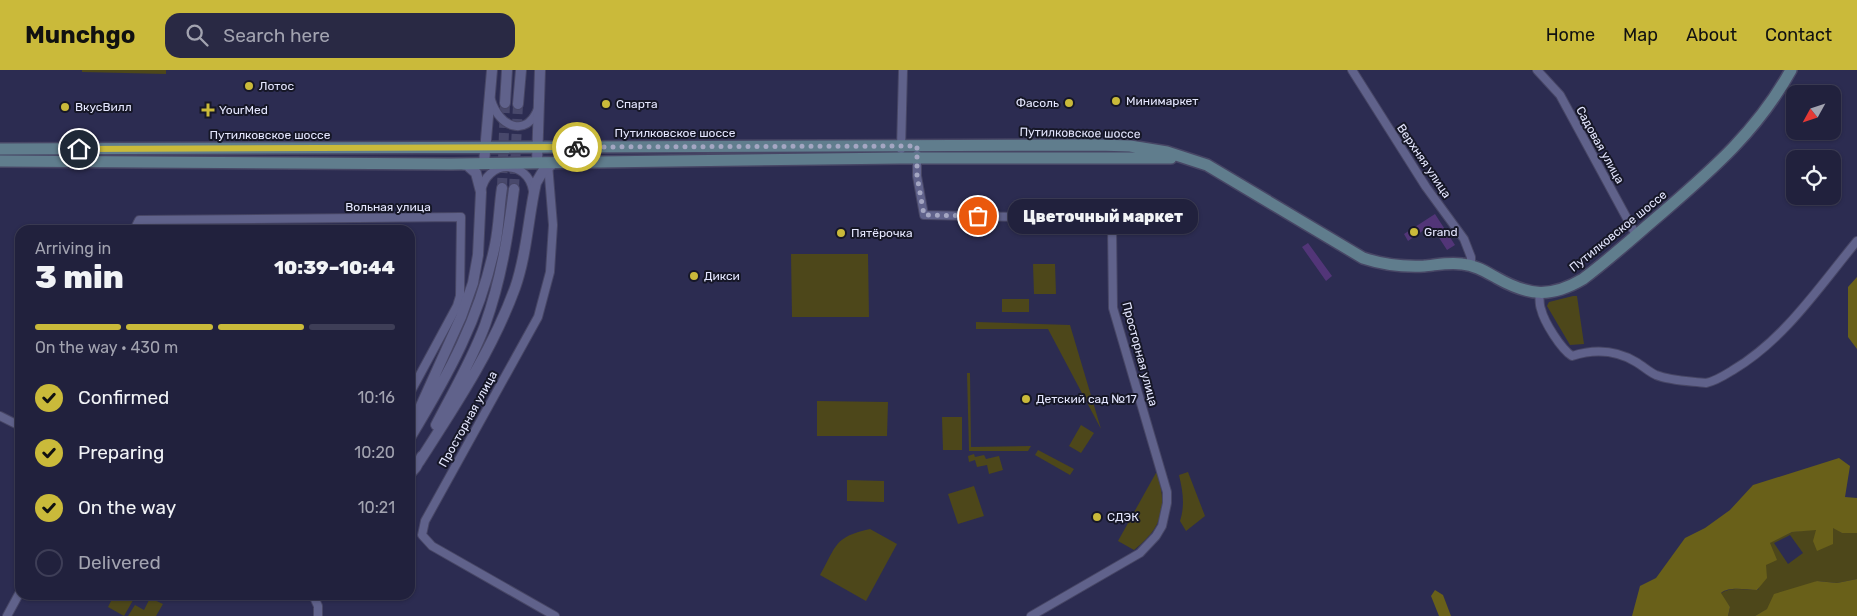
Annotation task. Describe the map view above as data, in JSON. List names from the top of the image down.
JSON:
{
  "streets": {
    "main road": ["Путилковское шоссе"],
    "street": [
      "Садовая улица",
      "Верхняя улица",
      "Вольная улица",
      "Просторная улица"
    ]
  },
  "crossings": [
    ["Путилковское шоссе", "Садовая улица"],
    ["Путилковское шоссе", "Верхняя улица"],
    ["Путилковское шоссе", "Просторная улица"]
  ],
  "places": {
    "other": [
      "Лотос",
      "Минимаркет",
      "Фасоль",
      "Спарта",
      "ВкусВилл",
      "Цветочный маркет",
      "Grand",
      "Пятёрочка",
      "Дикси",
      "Детский сад №17",
      "СДЭК"
    ],
    "health": ["YourMed"]
  },
  "north": "bottom left",
  "page": {
    "header": "Munchgo",
    "search": "Search here",
    "nav": [
      "Home",
      "Map",
      "About",
      "Contact"
    ],
    "bubble": "Цветочный маркет",
    "heading": ["3 min", "Arriving in", "10:39–10:44"],
    "bar": "On the way · 430 m",
    "list": [
      ["Confirmed", "10:16"],
      ["Preparing", "10:20"],
      ["On the way", "10:21"],
      "Delivered"
    ]
  }
}
